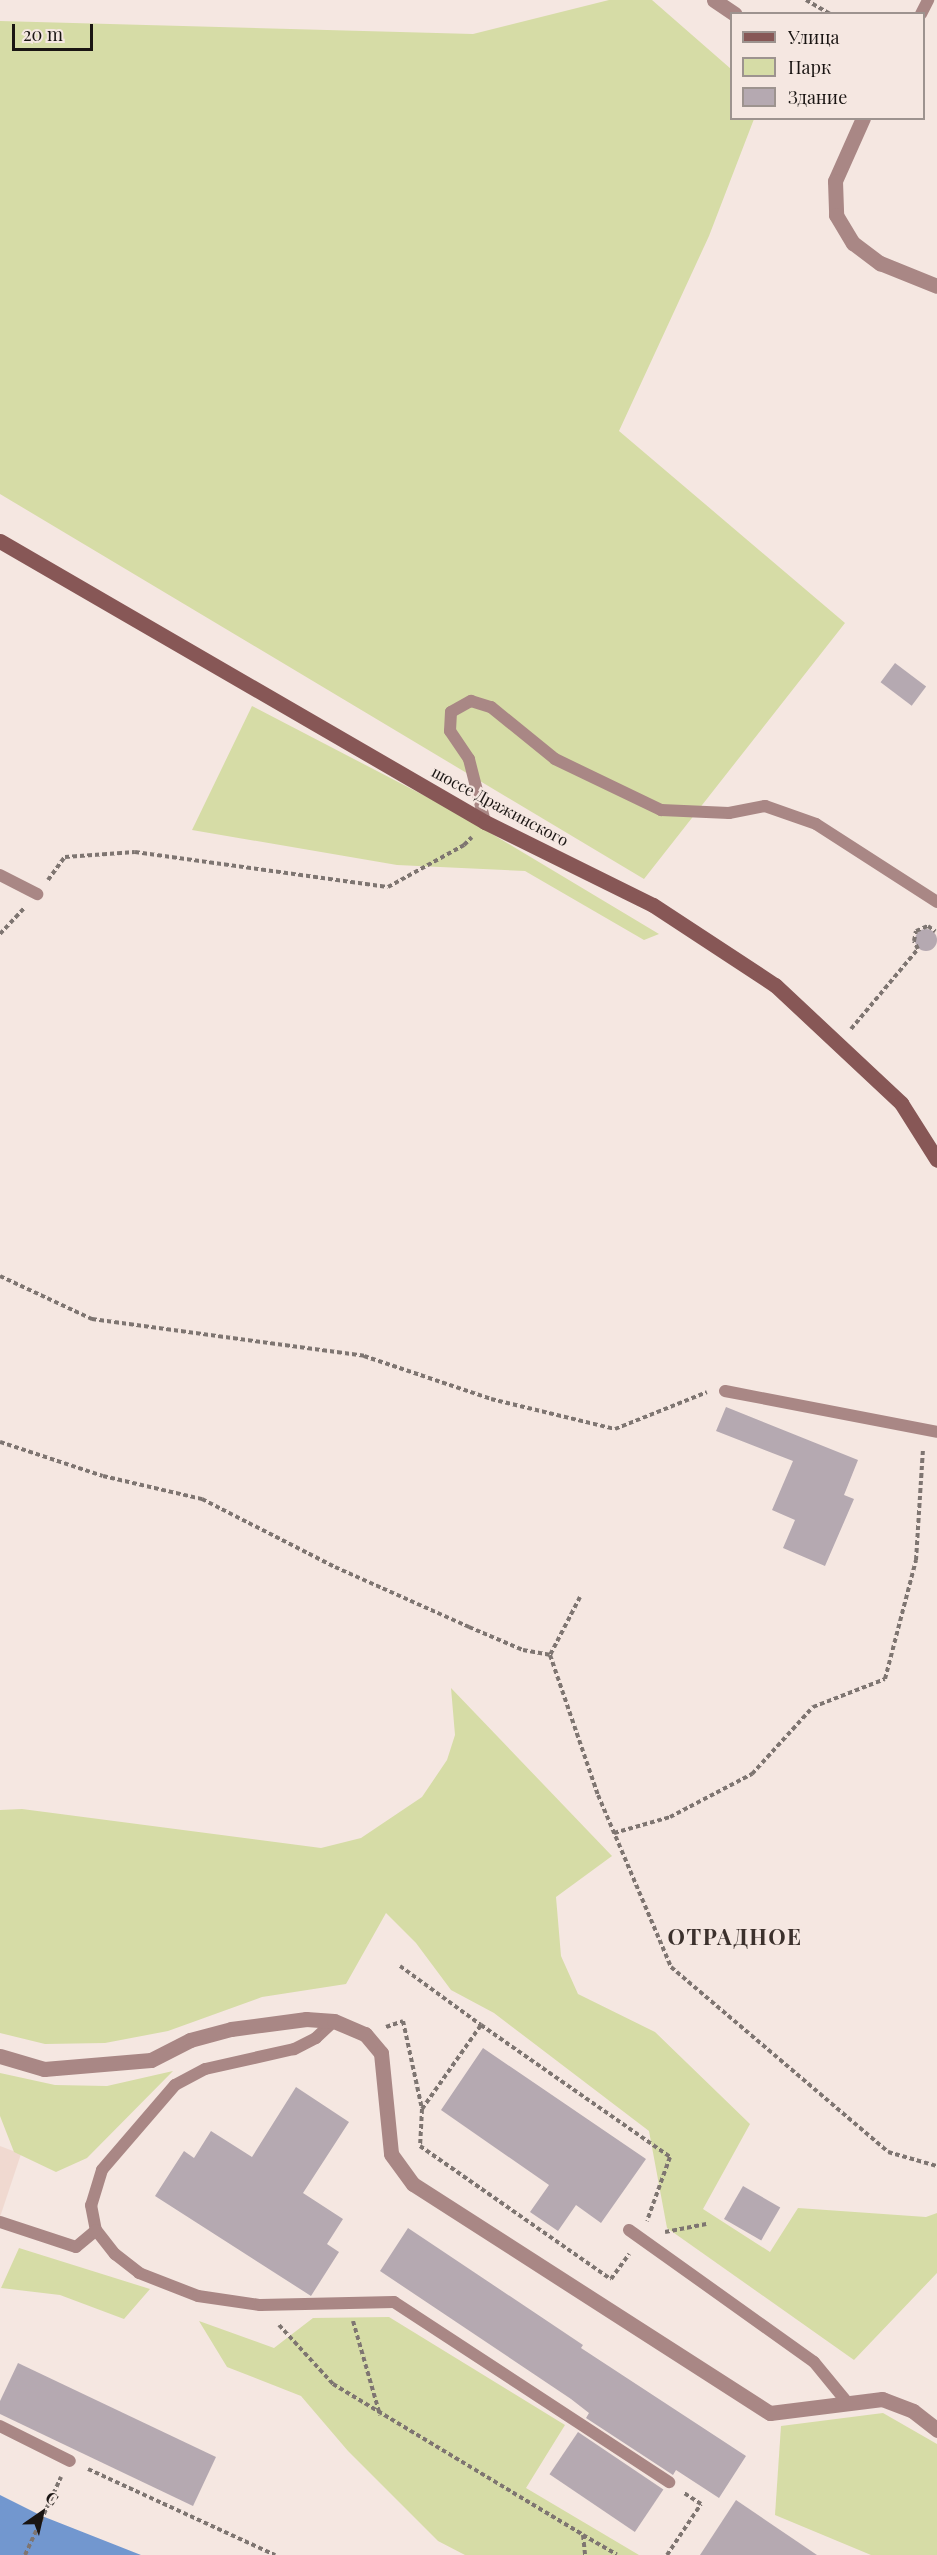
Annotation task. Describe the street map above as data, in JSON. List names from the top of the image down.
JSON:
{
  "streets": {
    "main road": ["шоссе Дражинского"]
  },
  "districts": ["ОТРАДНОЕ"],
  "legend": ["Улица", "Парк", "Здание"],
  "scale_bar": "20 m",
  "north": "top right"
}
